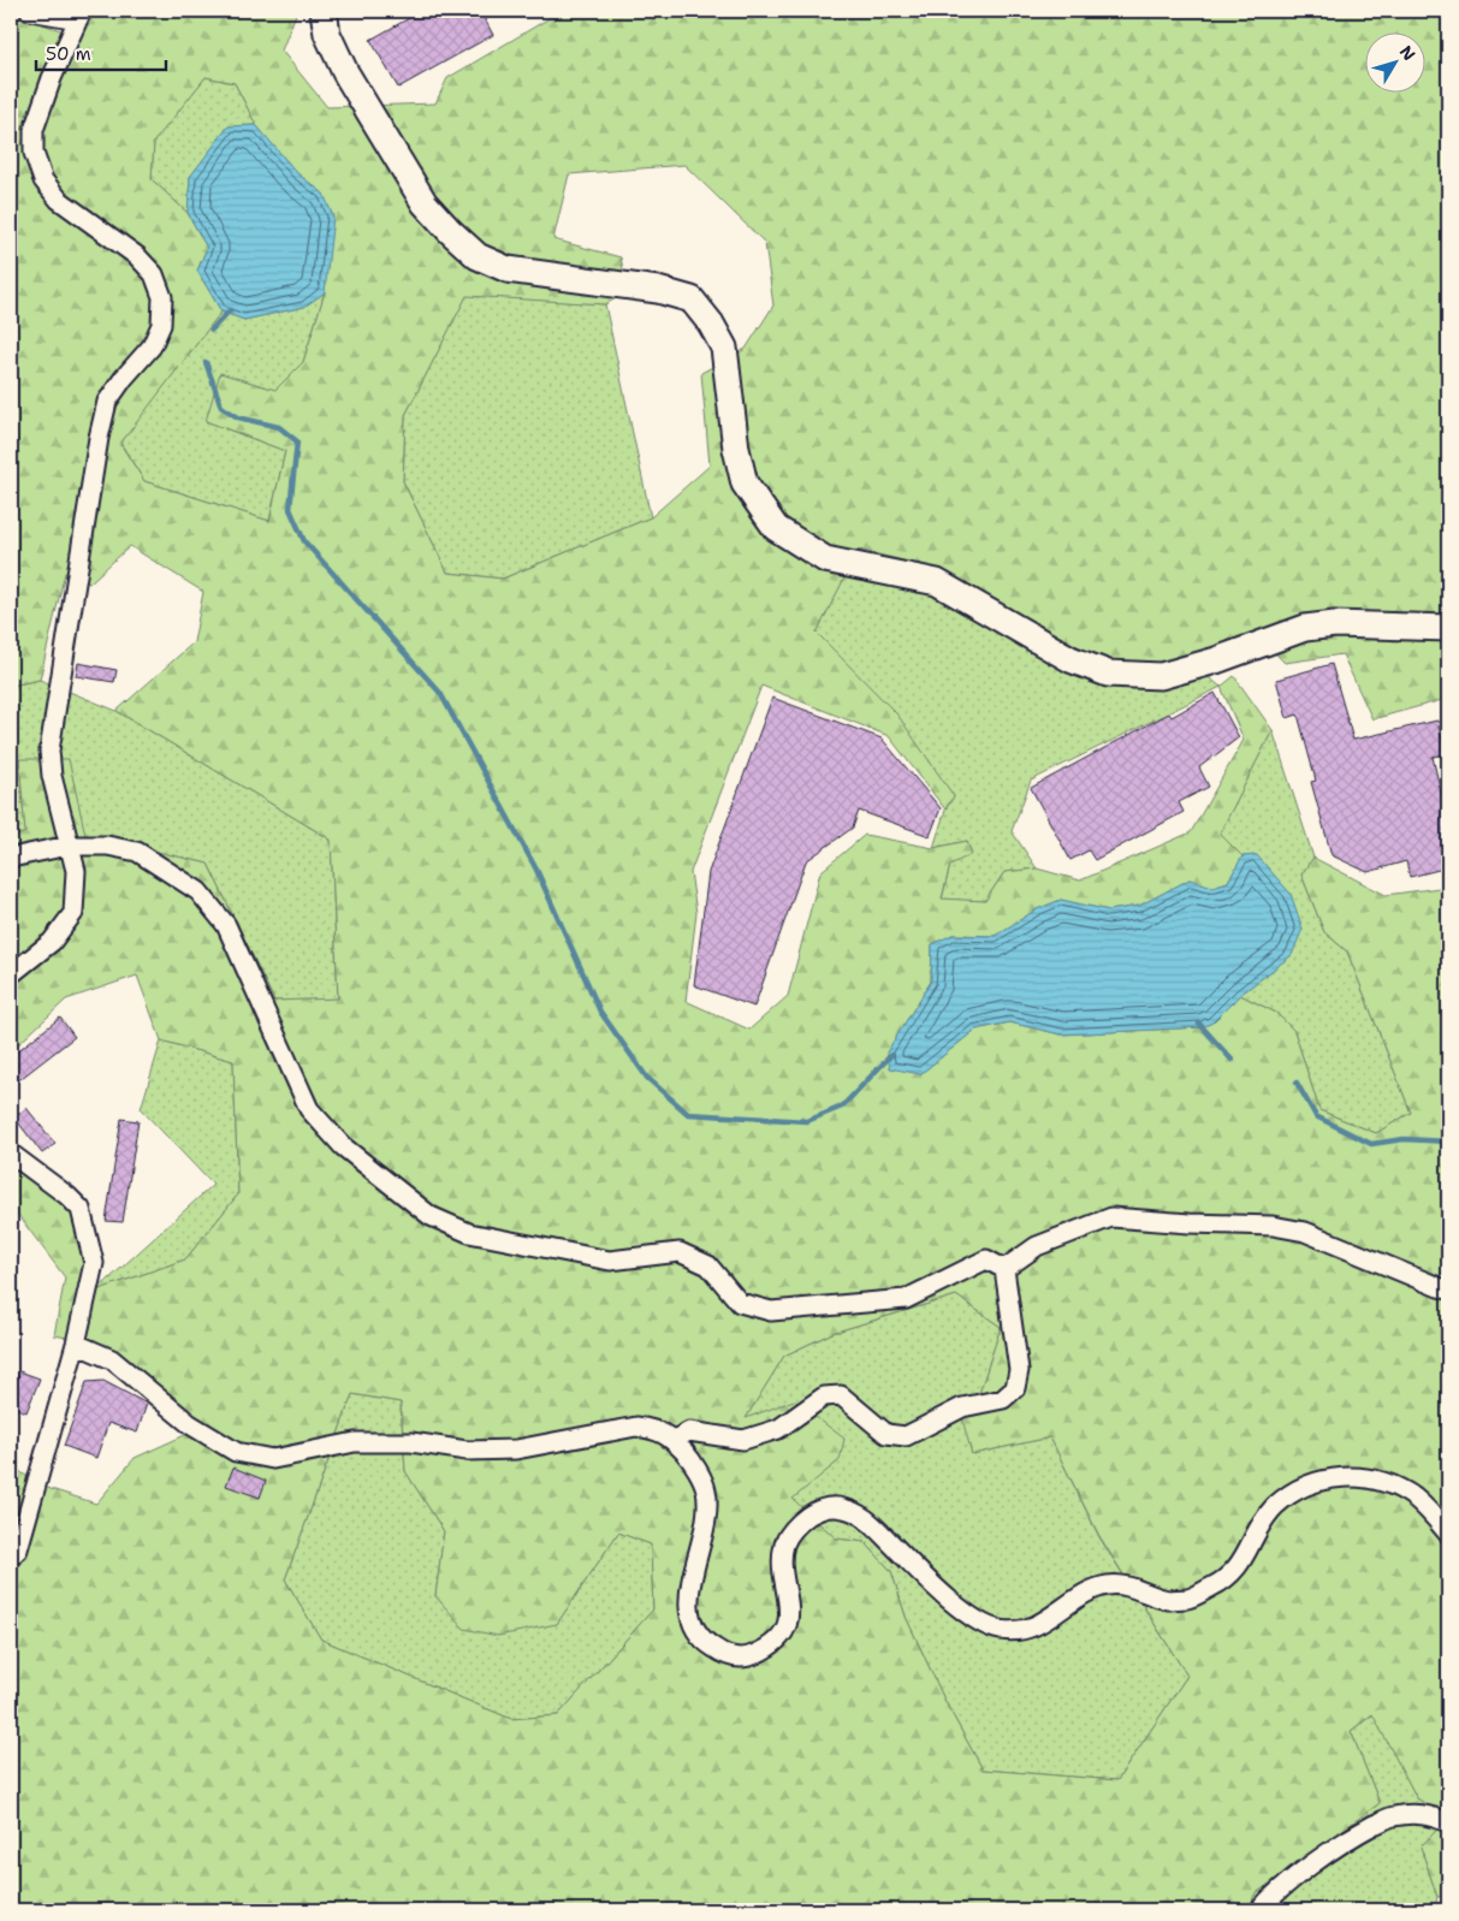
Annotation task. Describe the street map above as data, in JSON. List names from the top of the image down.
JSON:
{
  "scale_bar": "50 m",
  "north": "top right"
}
